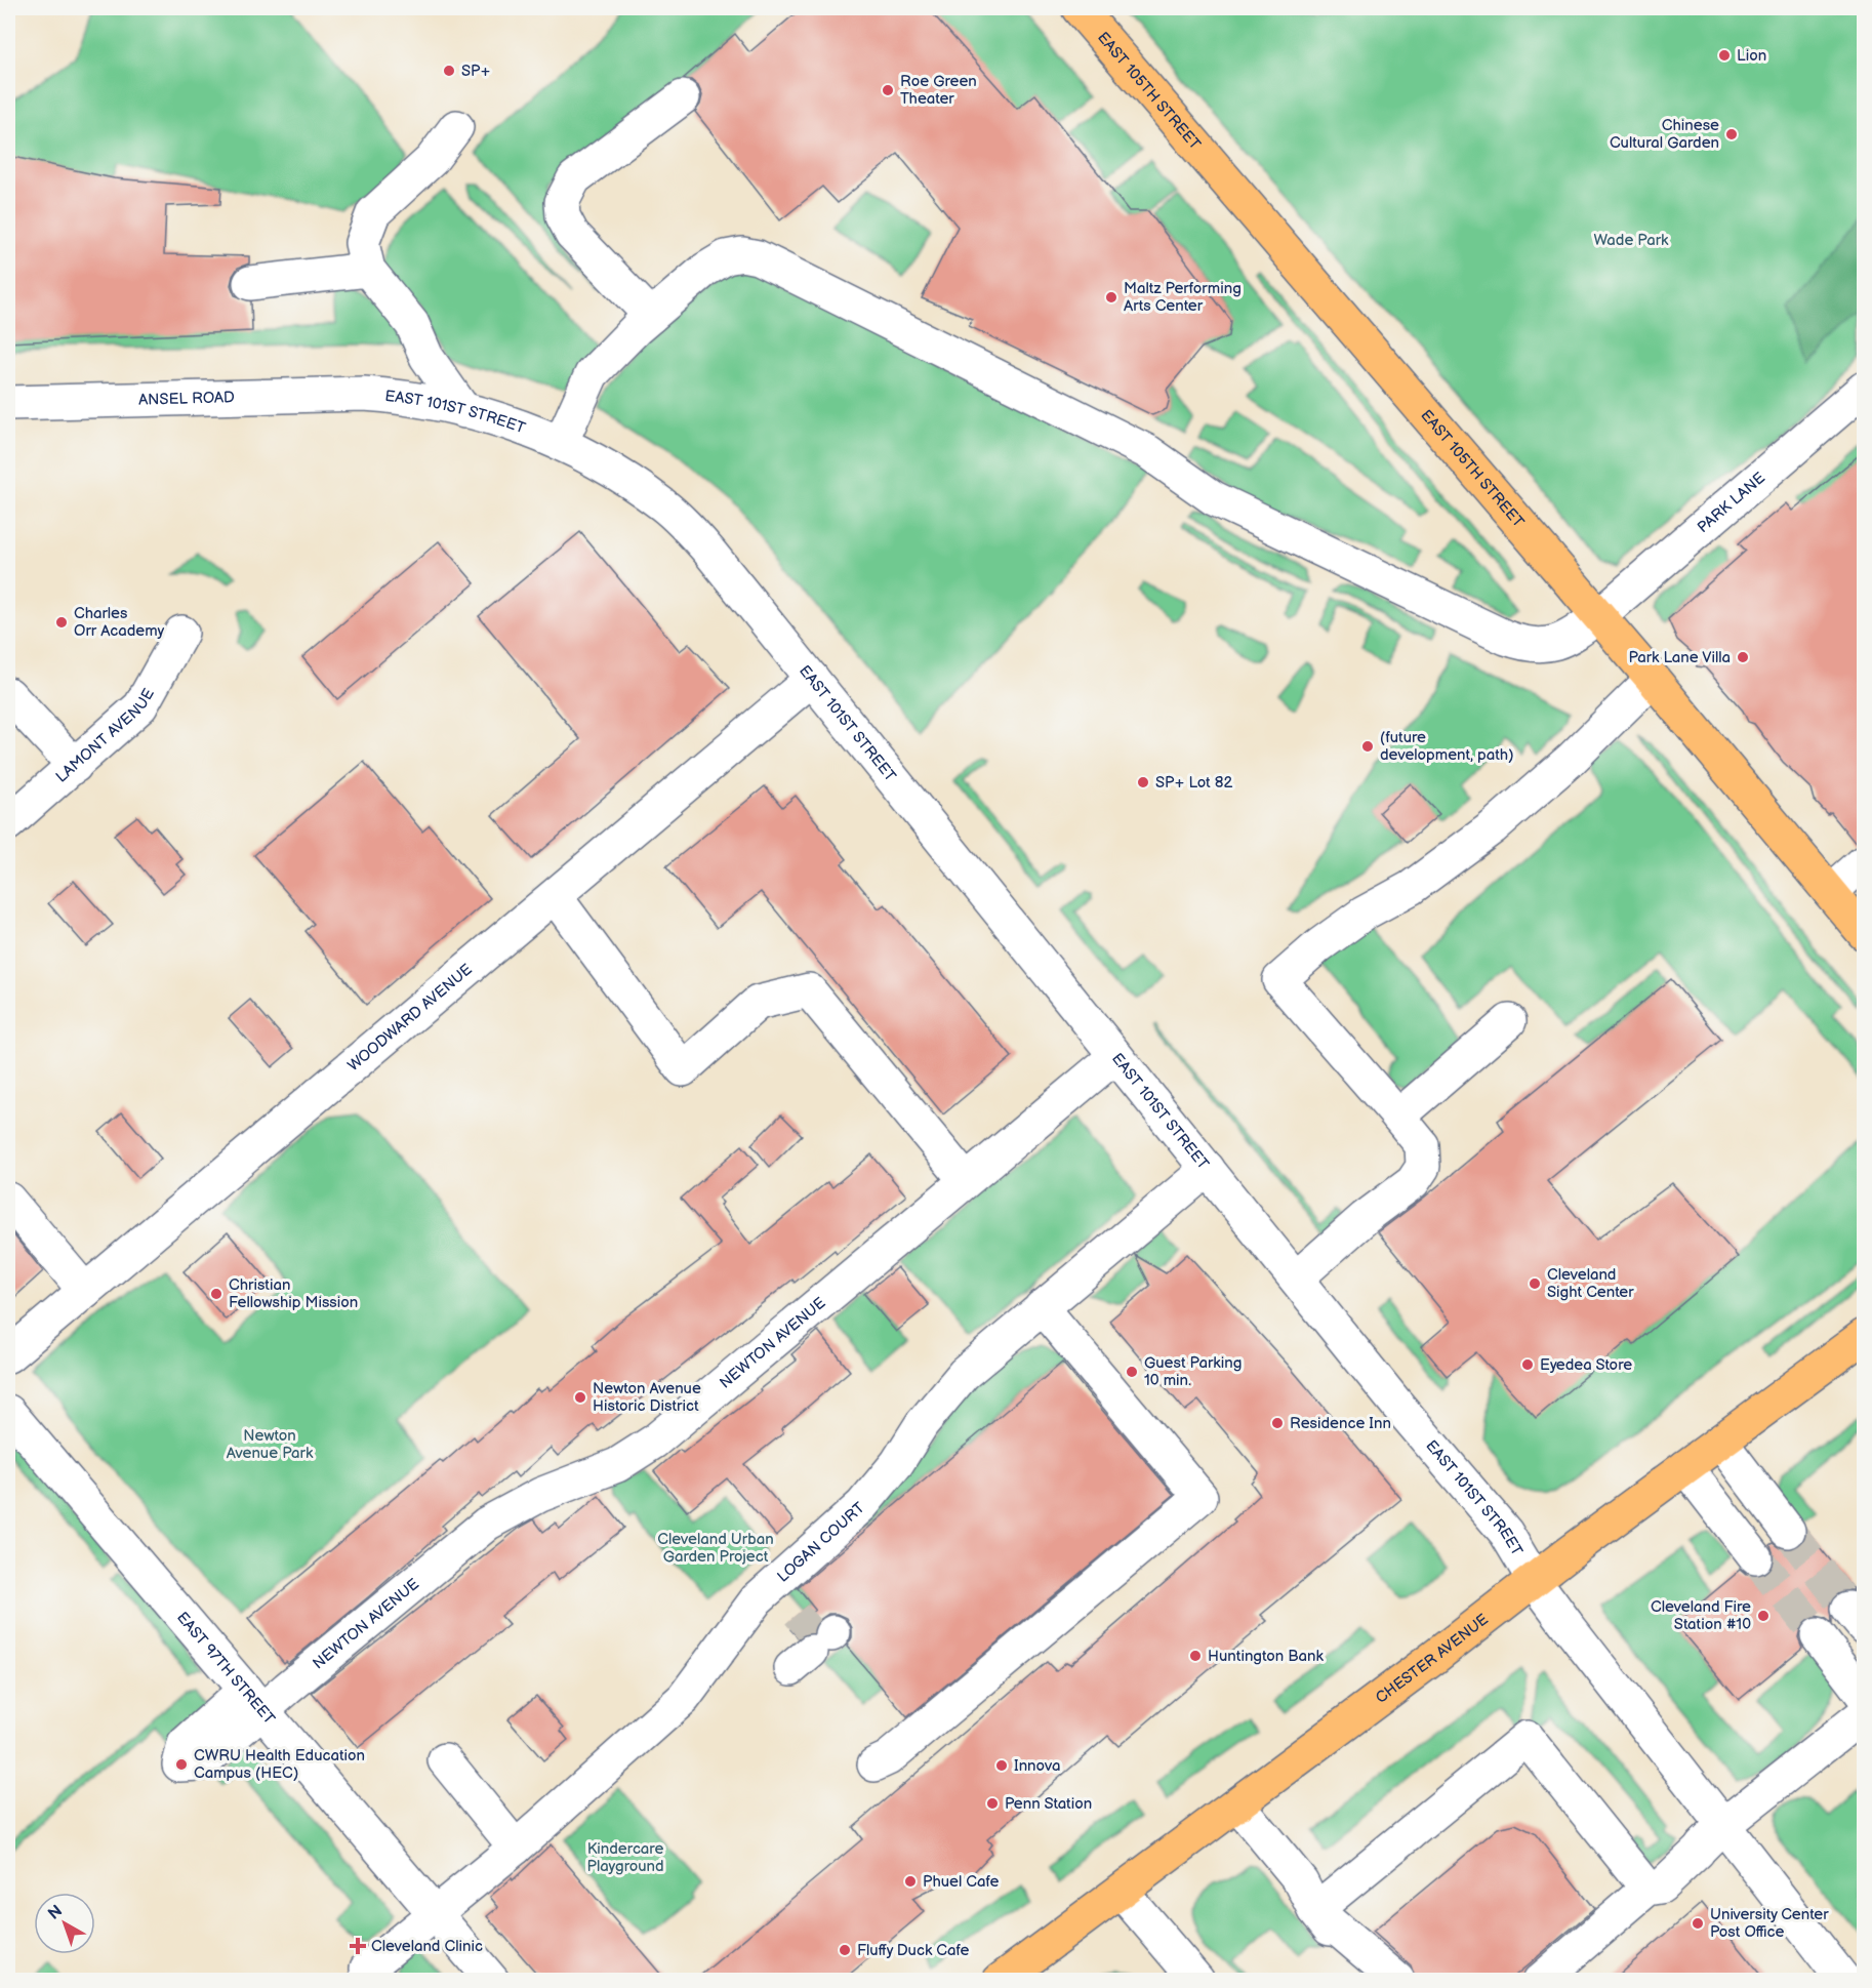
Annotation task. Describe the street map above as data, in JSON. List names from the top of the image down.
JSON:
{
  "streets": {
    "main road": ["EAST 105TH STREET", "CHESTER AVENUE"],
    "street": [
      "ANSEL ROAD",
      "EAST 101ST STREET",
      "PARK LANE",
      "LAMONT AVENUE",
      "WOODWARD AVENUE",
      "NEWTON AVENUE",
      "LOGAN COURT",
      "EAST 97TH STREET"
    ]
  },
  "crossings": [
    ["EAST 105TH STREET", "PARK LANE"],
    ["ANSEL ROAD", "EAST 101ST STREET"],
    ["EAST 101ST STREET", "PARK LANE"],
    ["EAST 101ST STREET", "WOODWARD AVENUE"],
    ["EAST 101ST STREET", "NEWTON AVENUE"],
    ["EAST 101ST STREET", "LOGAN COURT"],
    ["EAST 101ST STREET", "CHESTER AVENUE"],
    ["NEWTON AVENUE", "EAST 97TH STREET"],
    ["LOGAN COURT", "EAST 97TH STREET"]
  ],
  "parks": [
    "Wade Park",
    "Newton Avenue Park",
    "Cleveland Urban Garden Project",
    "Kindercare Playground"
  ],
  "places": {
    "other": [
      "Lion",
      "SP+",
      "Roe Green Theater",
      "Chinese Cultural Garden",
      "Maltz Performing Arts Center",
      "Charles Orr Academy",
      "Park Lane Villa",
      "(future development, path)",
      "SP+ Lot 82",
      "Cleveland Sight Center",
      "Christian Fellowship Mission",
      "Eyedea Store",
      "Guest Parking 10 min.",
      "Newton Avenue Historic District",
      "Residence Inn",
      "Cleveland Fire Station #10",
      "Huntington Bank",
      "CWRU Health Education Campus (HEC)",
      "Innova",
      "Penn Station",
      "Phuel Cafe",
      "University Center Post Office",
      "Fluffy Duck Cafe"
    ],
    "health": ["Cleveland Clinic"]
  },
  "north": "top left"
}
